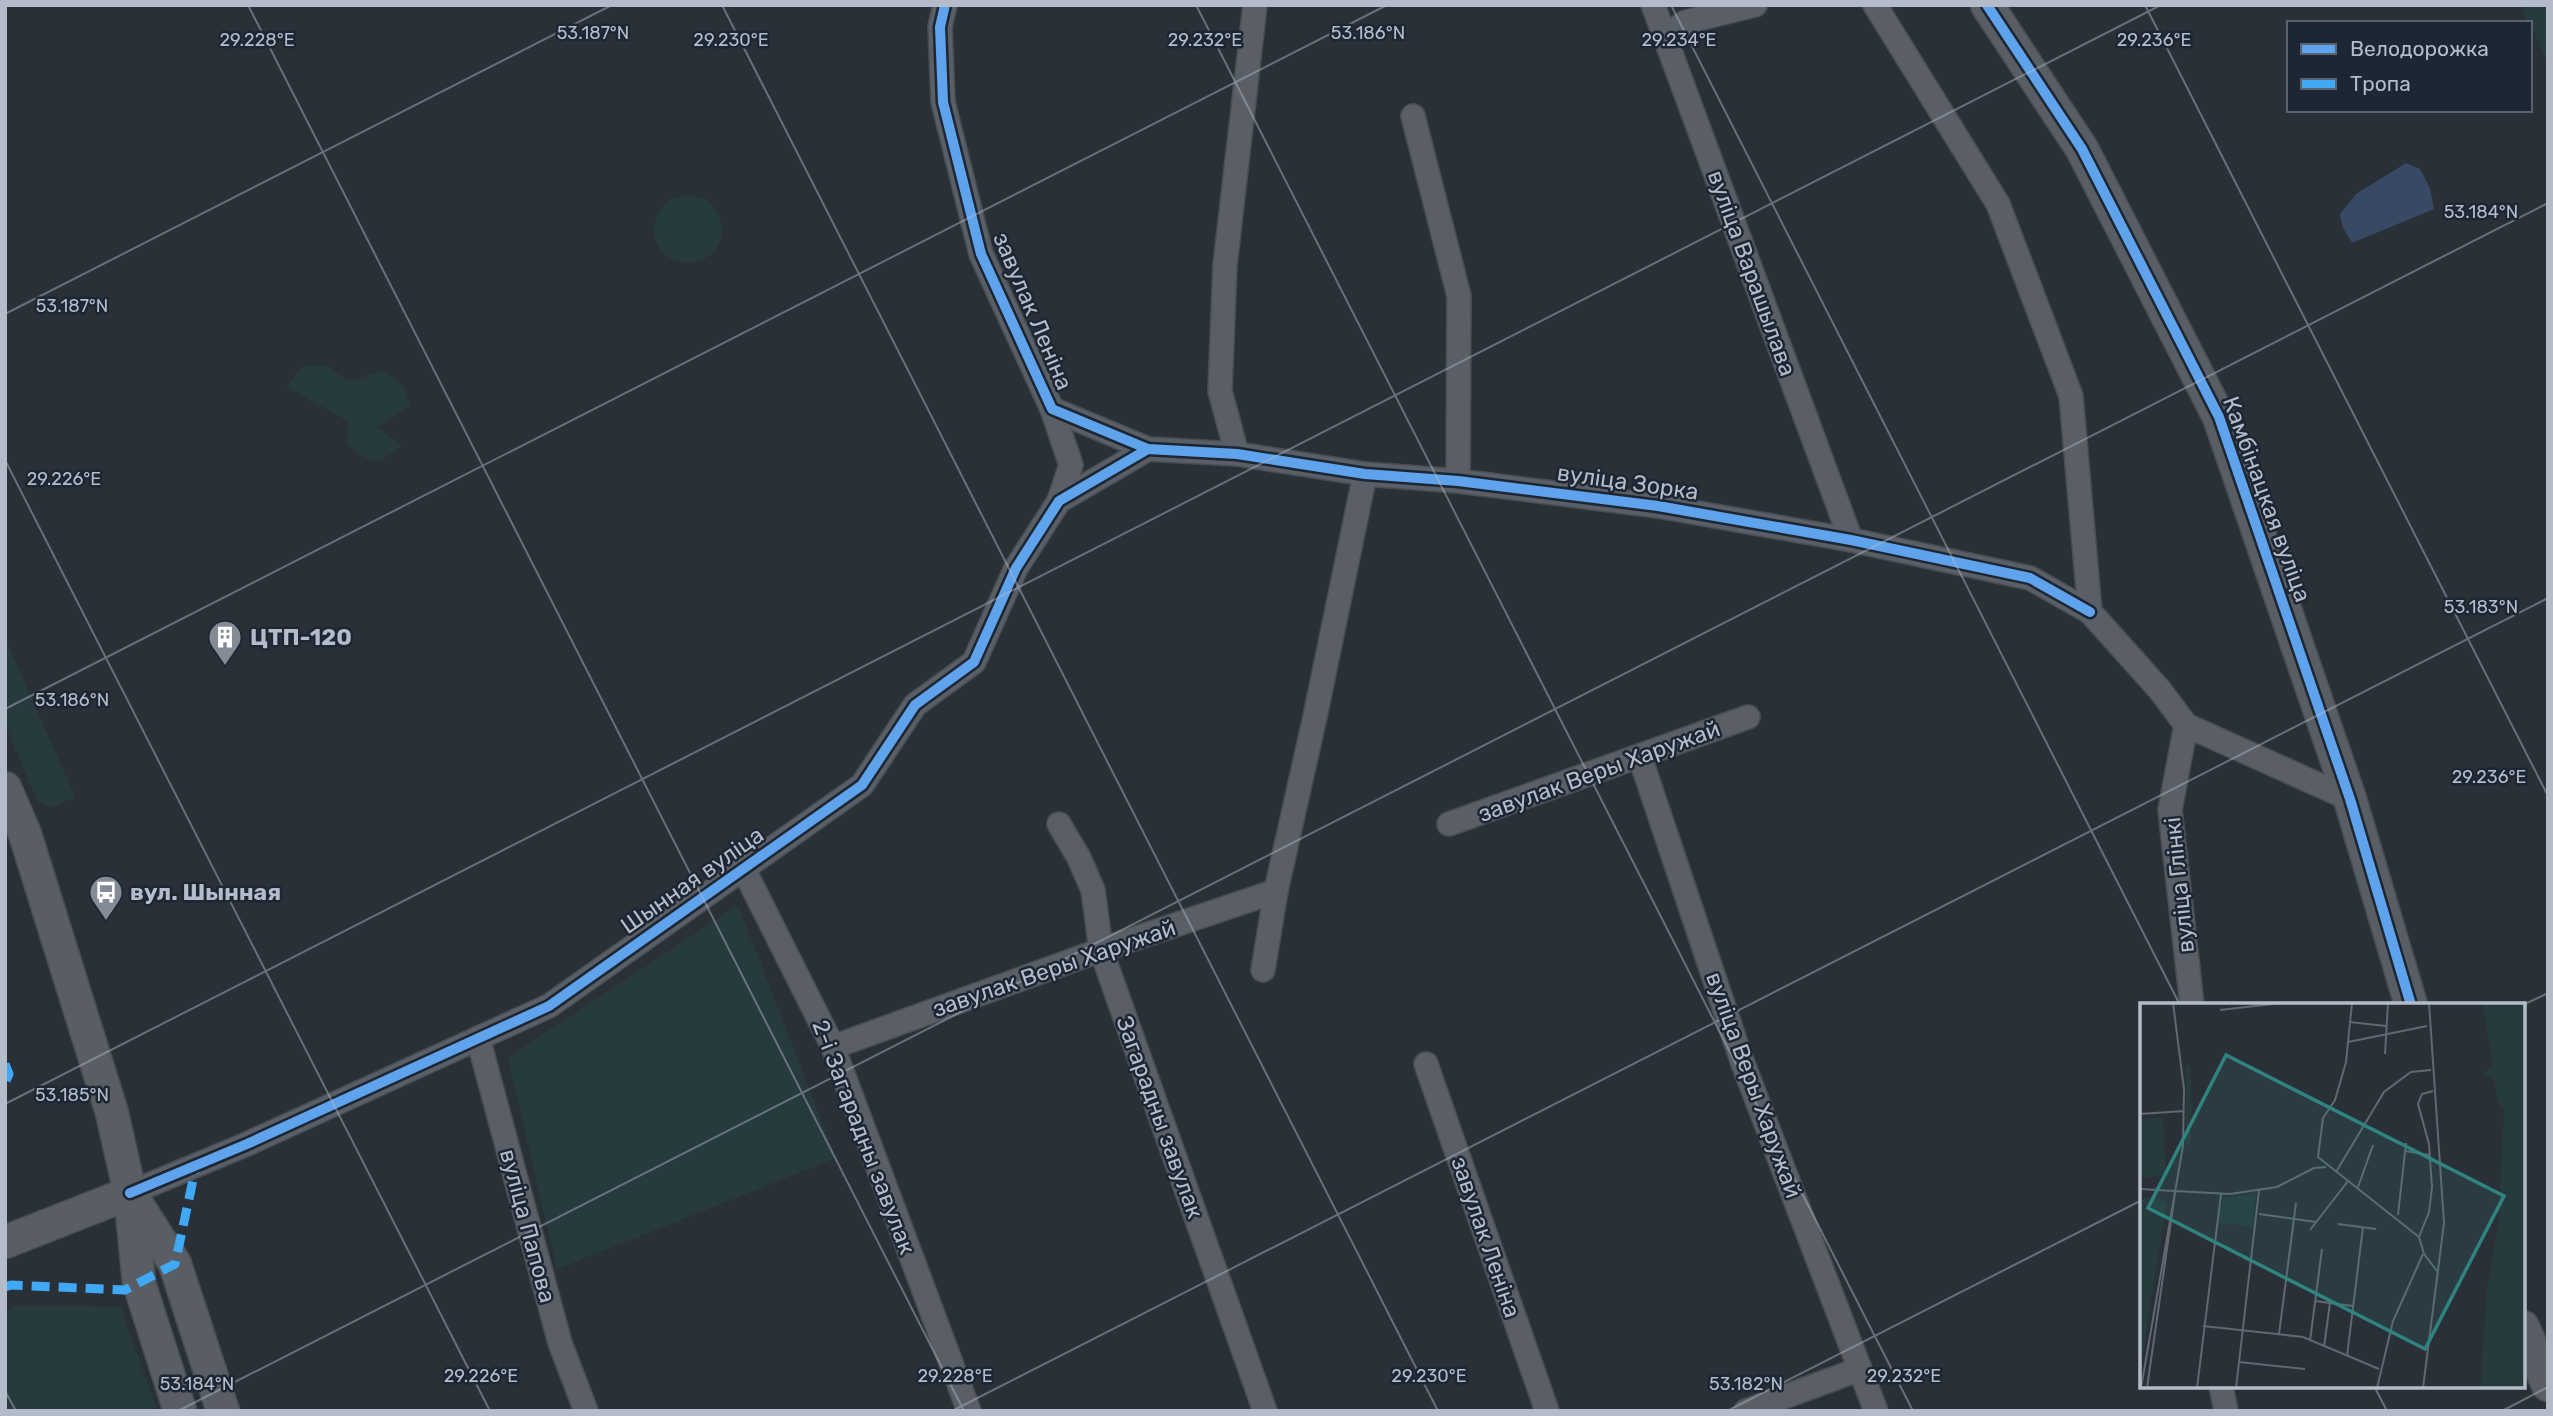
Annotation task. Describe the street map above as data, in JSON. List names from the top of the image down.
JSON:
{
  "streets": {
    "street": [
      "вуліца Варашылава",
      "завулак Леніна",
      "вуліца Зорка",
      "Камбінацкая вуліца",
      "завулак Веры Харужай",
      "Шынная вуліца",
      "вуліца Глінкі",
      "вуліца Веры Харужай",
      "Загарадны завулак",
      "2-і Загарадны завулак",
      "вуліца Папова"
    ]
  },
  "crossings": [
    ["вуліца Варашылава", "вуліца Зорка"],
    ["завулак Леніна", "вуліца Зорка"],
    ["завулак Леніна", "Шынная вуліца"],
    ["вуліца Зорка", "Шынная вуліца"],
    ["завулак Веры Харужай", "вуліца Веры Харужай"],
    ["завулак Веры Харужай", "Загарадны завулак"],
    ["завулак Веры Харужай", "2-і Загарадны завулак"],
    ["Шынная вуліца", "2-і Загарадны завулак"],
    ["Шынная вуліца", "вуліца Папова"]
  ],
  "places": {
    "building": ["ЦТП-120"],
    "bus stop": ["вул. Шынная"]
  },
  "legend": ["Велодорожка", "Тропа"],
  "coordinates": [
    "53.187°N",
    "53.186°N",
    "29.228°E",
    "29.230°E",
    "29.232°E",
    "29.234°E",
    "29.236°E",
    "53.184°N",
    "29.226°E",
    "53.183°N",
    "53.185°N",
    "53.182°N"
  ]
}
